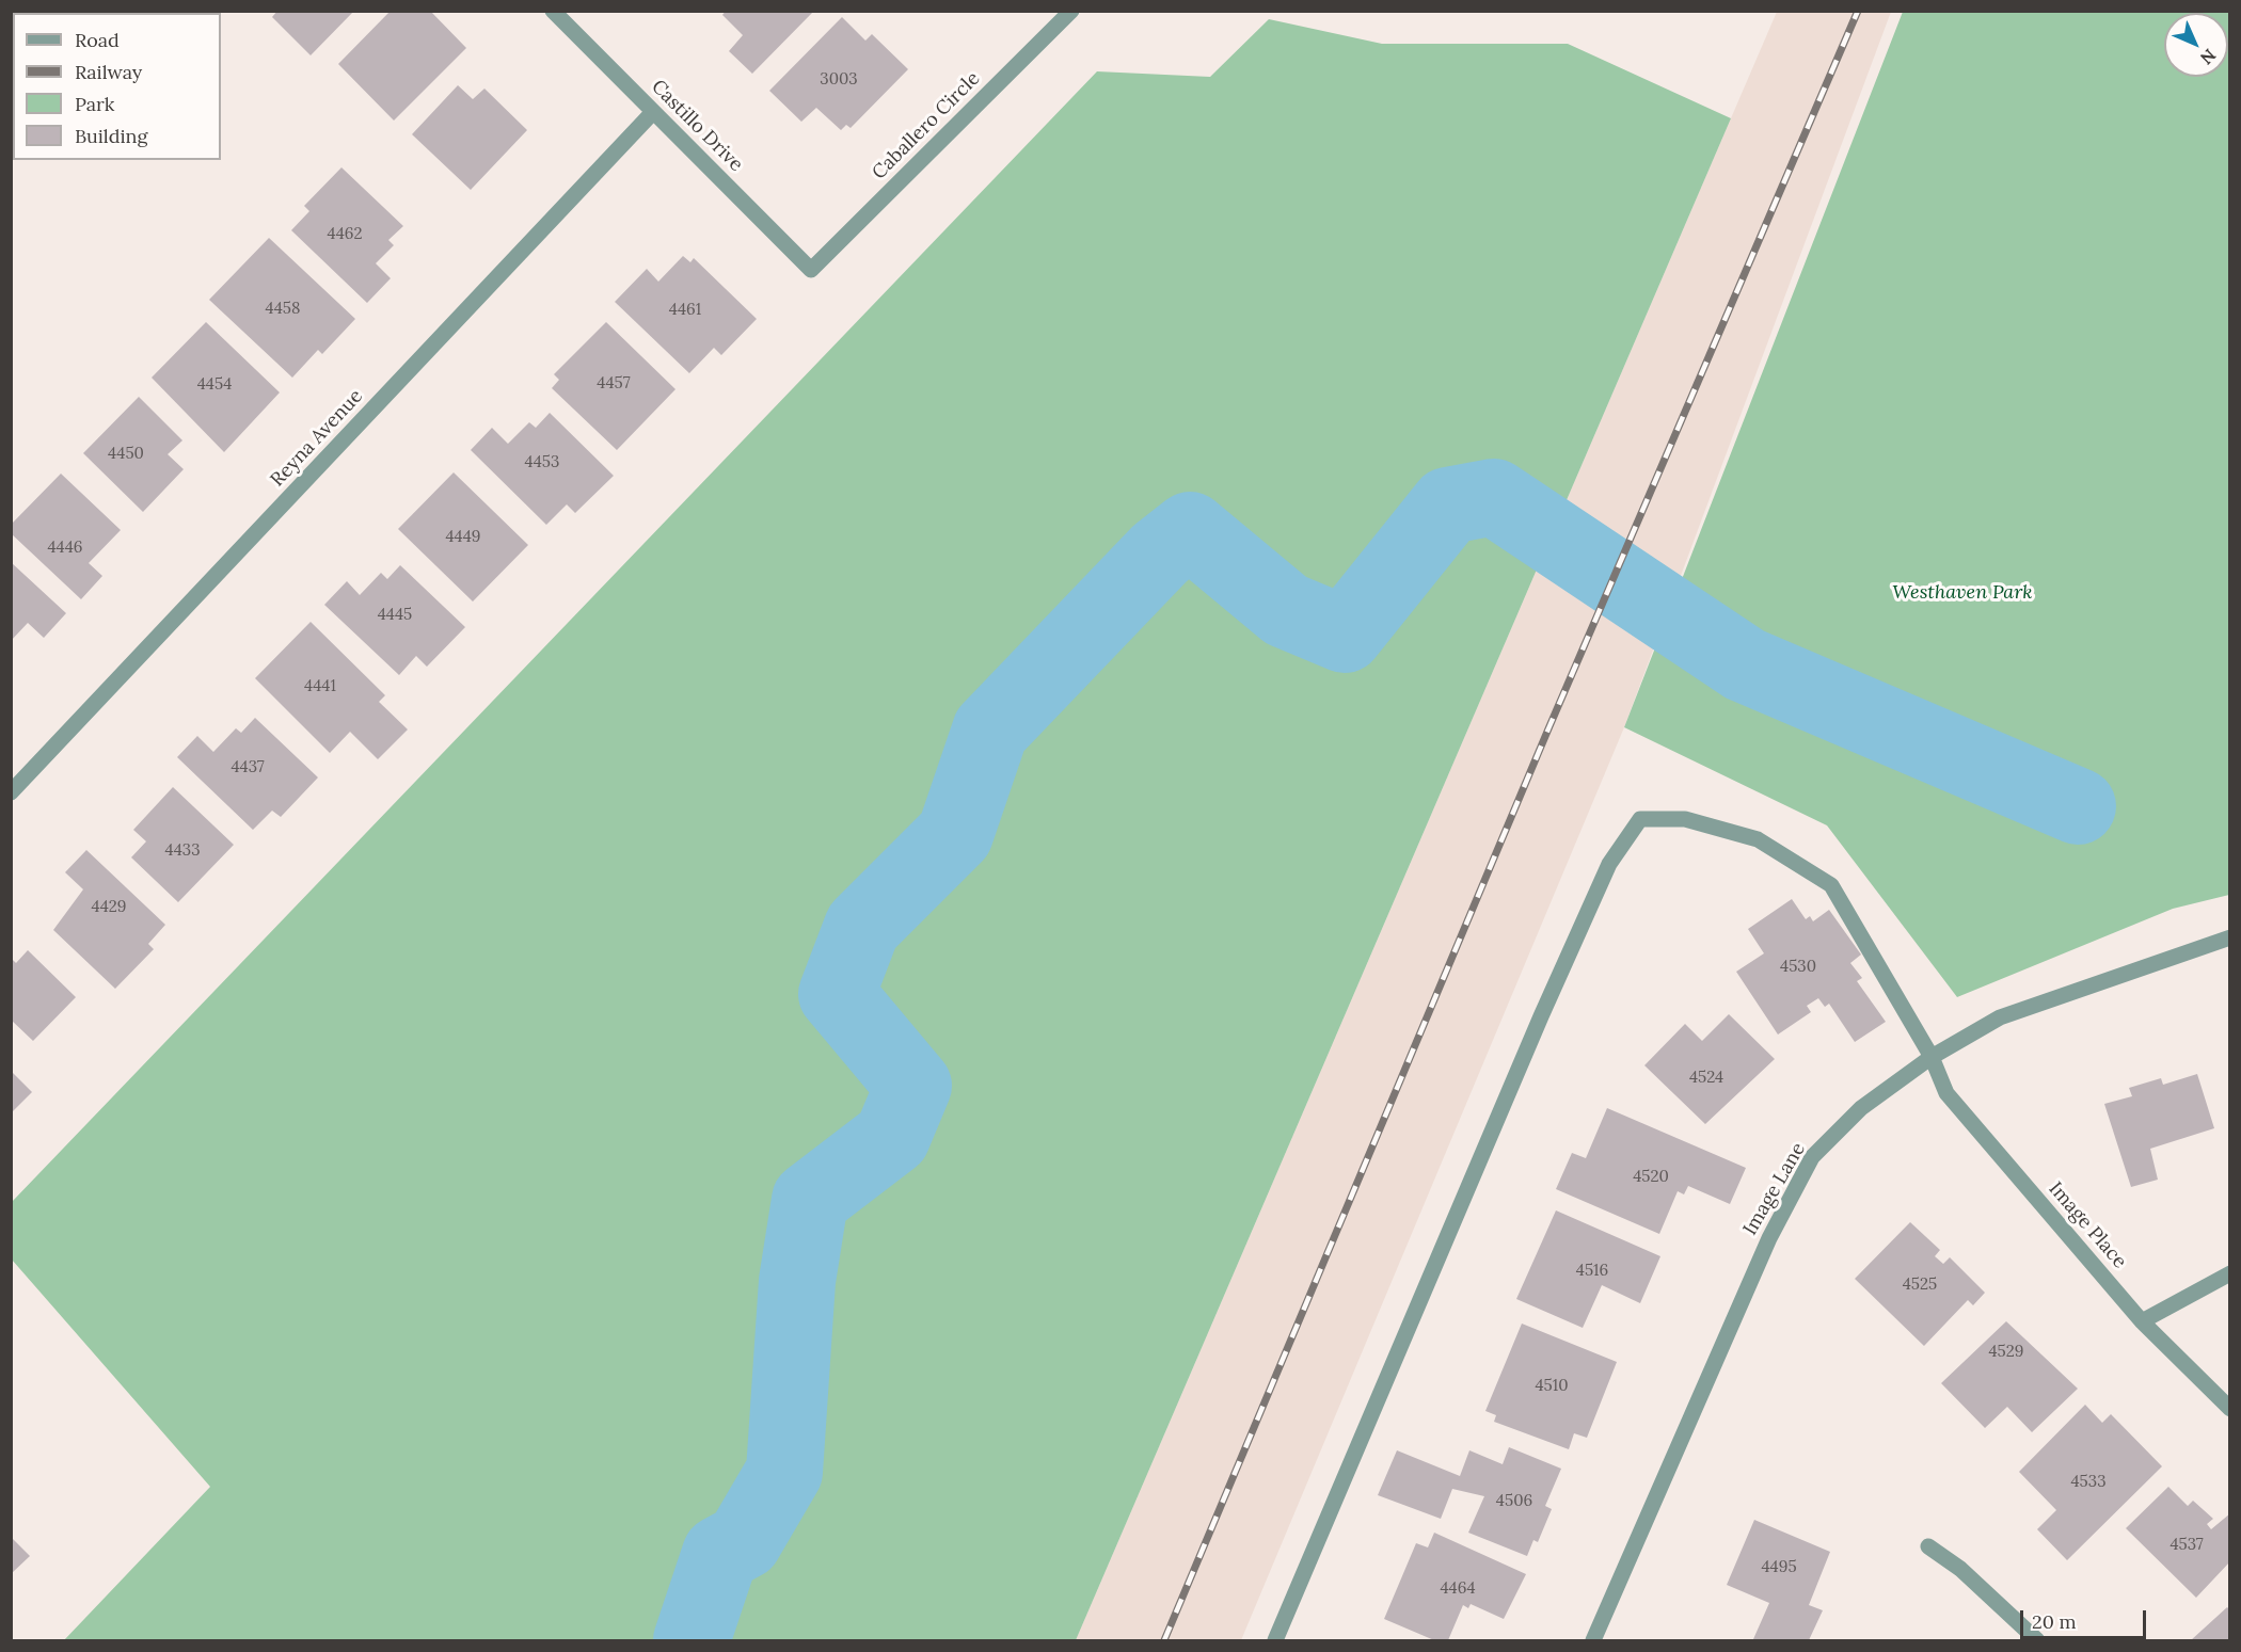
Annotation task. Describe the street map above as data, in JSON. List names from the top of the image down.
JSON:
{
  "streets": {
    "street": [
      "Castillo Drive",
      "Caballero Circle",
      "Reyna Avenue",
      "Image Lane",
      "Image Place"
    ]
  },
  "crossings": [
    ["Castillo Drive", "Caballero Circle"],
    ["Castillo Drive", "Reyna Avenue"],
    ["Image Lane", "Image Place"]
  ],
  "parks": ["Westhaven Park"],
  "house_numbers": [
    "3003",
    "4462",
    "4458",
    "4461",
    "4457",
    "4454",
    "4450",
    "4453",
    "4449",
    "4446",
    "4445",
    "4441",
    "4437",
    "4433",
    "4429",
    "4530",
    "4524",
    "4520",
    "4516",
    "4525",
    "4529",
    "4510",
    "4533",
    "4506",
    "4537",
    "4495",
    "4464"
  ],
  "legend": [
    "Road",
    "Railway",
    "Park",
    "Building"
  ],
  "scale_bar": "20 m",
  "north": "bottom right"
}
